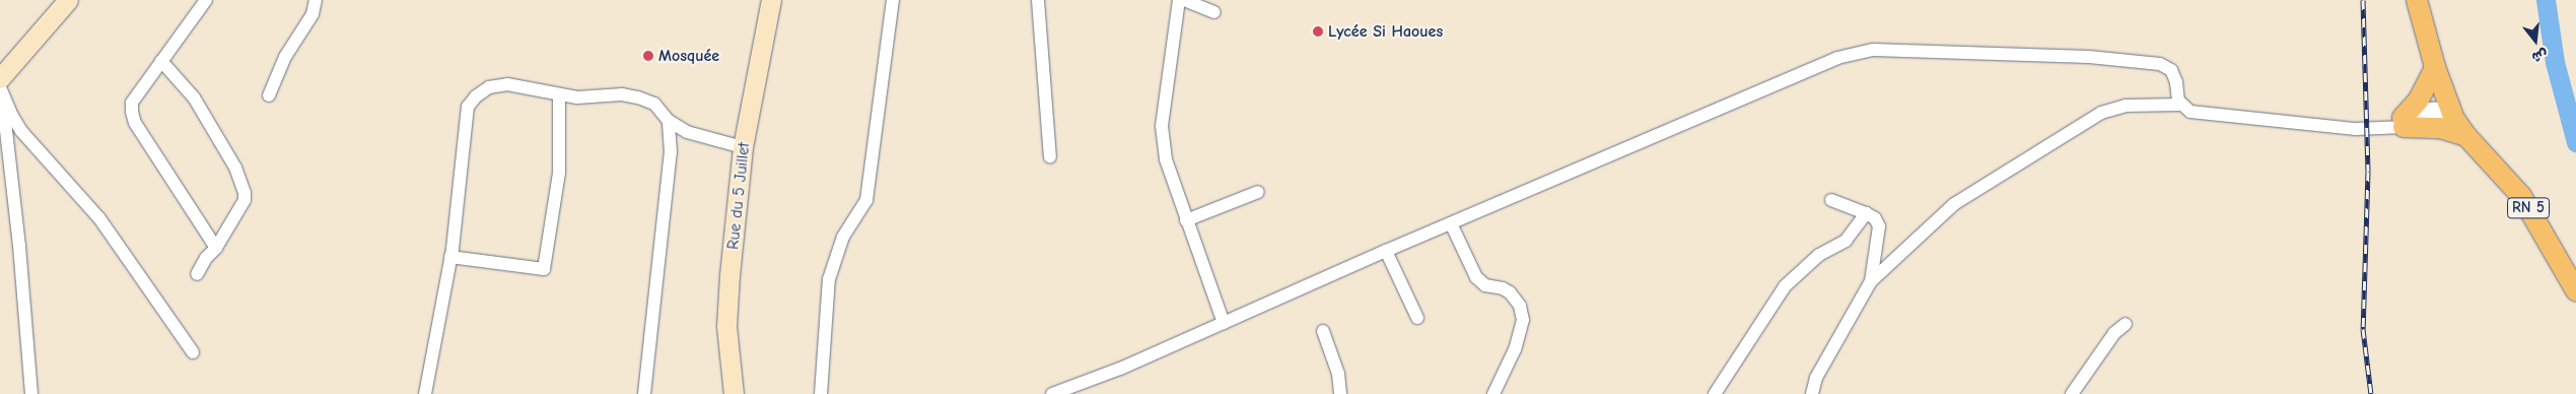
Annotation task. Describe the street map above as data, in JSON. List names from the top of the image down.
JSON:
{
  "streets": {
    "main road": ["RN 5"],
    "street": ["Rue du 5 Juillet"]
  },
  "places": ["Lycée Si Haoues", "Mosquée"],
  "north": "bottom"
}
